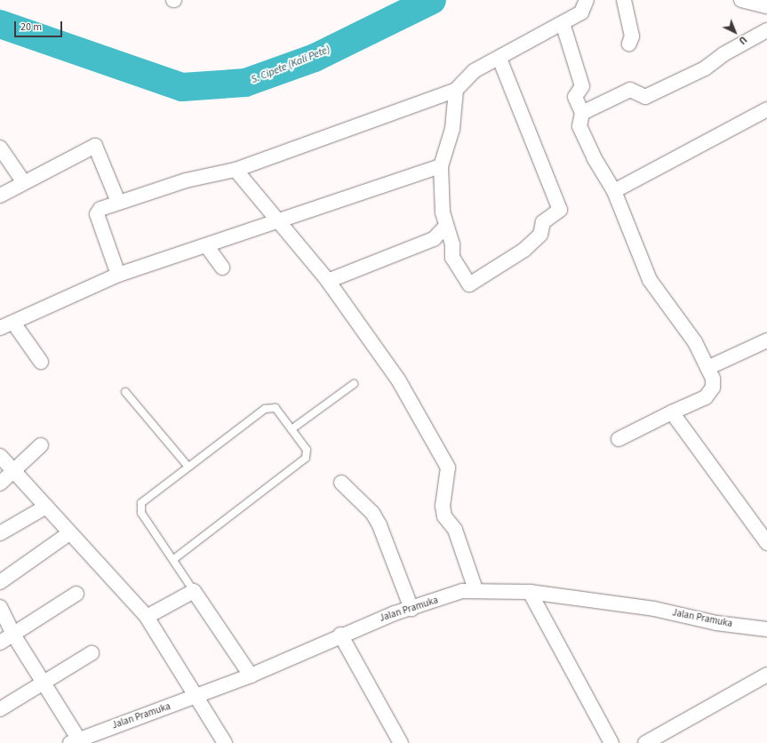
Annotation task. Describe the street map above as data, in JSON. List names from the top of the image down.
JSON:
{
  "streets": {
    "street": ["Jalan Pramuka"]
  },
  "water": ["S. Cipete (Kali Pete)"],
  "scale_bar": "20 m",
  "north": "bottom right"
}
